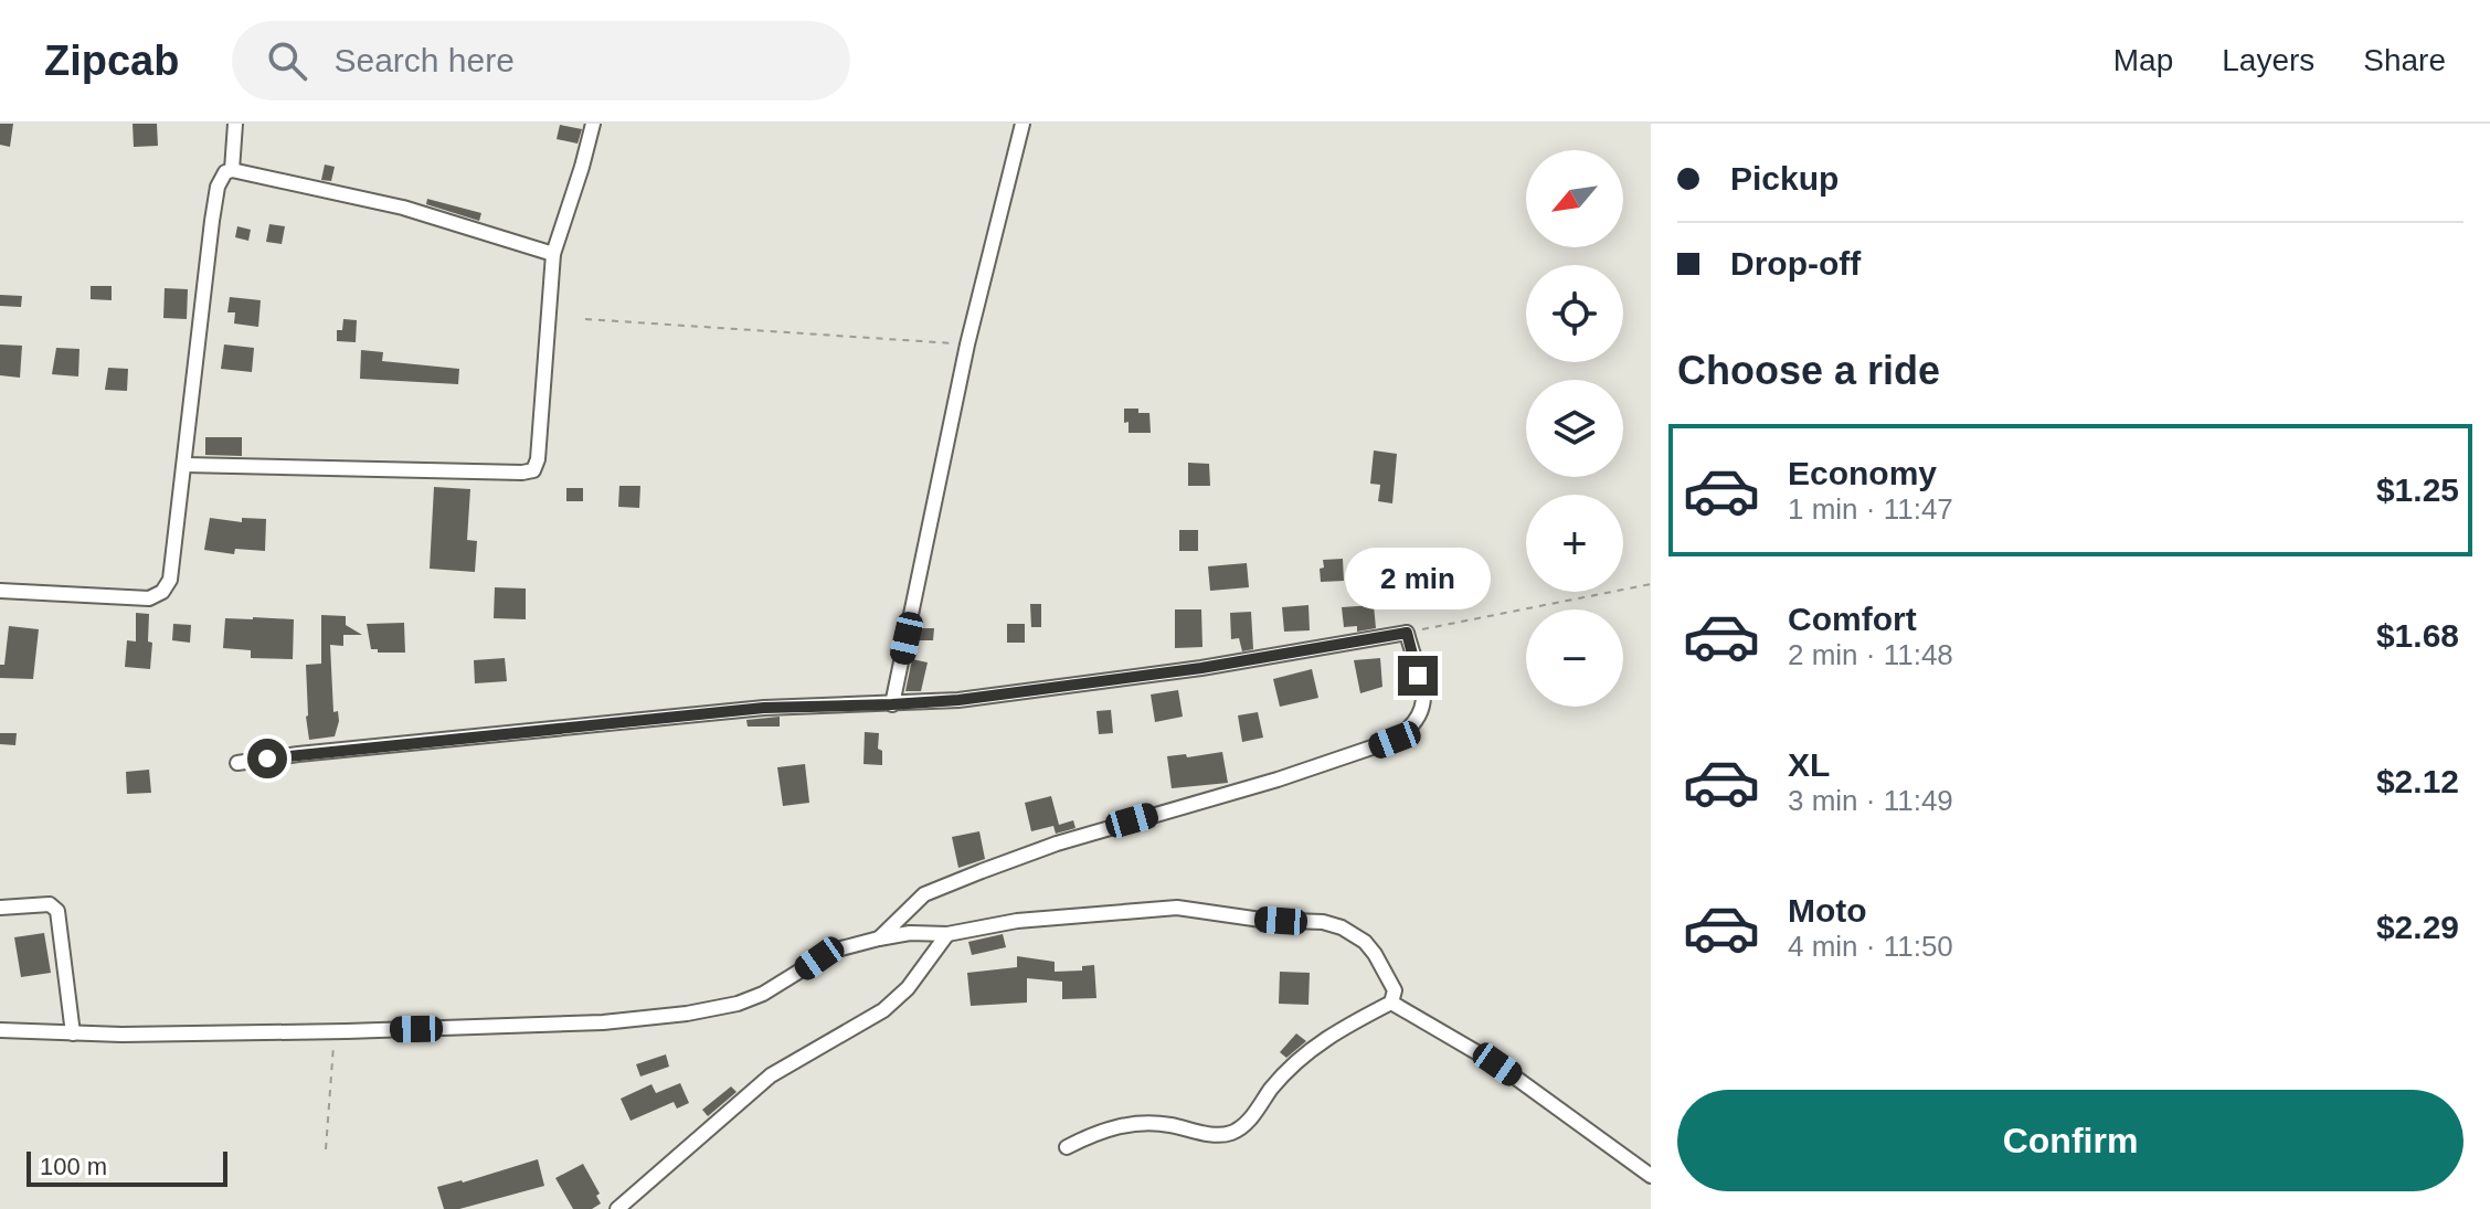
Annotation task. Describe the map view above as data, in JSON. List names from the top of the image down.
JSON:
{
  "scale_bar": "100 m",
  "north": "bottom left",
  "page": {
    "header": "Zipcab",
    "search": "Search here",
    "nav": ["Map", "Layers", "Share"],
    "banner": ["Pickup", "Drop-off"],
    "map_buttons": ["+", "−"],
    "heading": "Choose a ride",
    "list": [
      {
        "name": "Economy",
        "note": "1 min · 11:47",
        "value": "$1.25"
      },
      {
        "name": "Comfort",
        "note": "2 min · 11:48",
        "value": "$1.68"
      },
      {
        "name": "XL",
        "note": "3 min · 11:49",
        "value": "$2.12"
      },
      {
        "name": "Moto",
        "note": "4 min · 11:50",
        "value": "$2.29"
      }
    ],
    "bubble": "2 min",
    "buttons": "Confirm",
    "scale": "100 m"
  }
}
